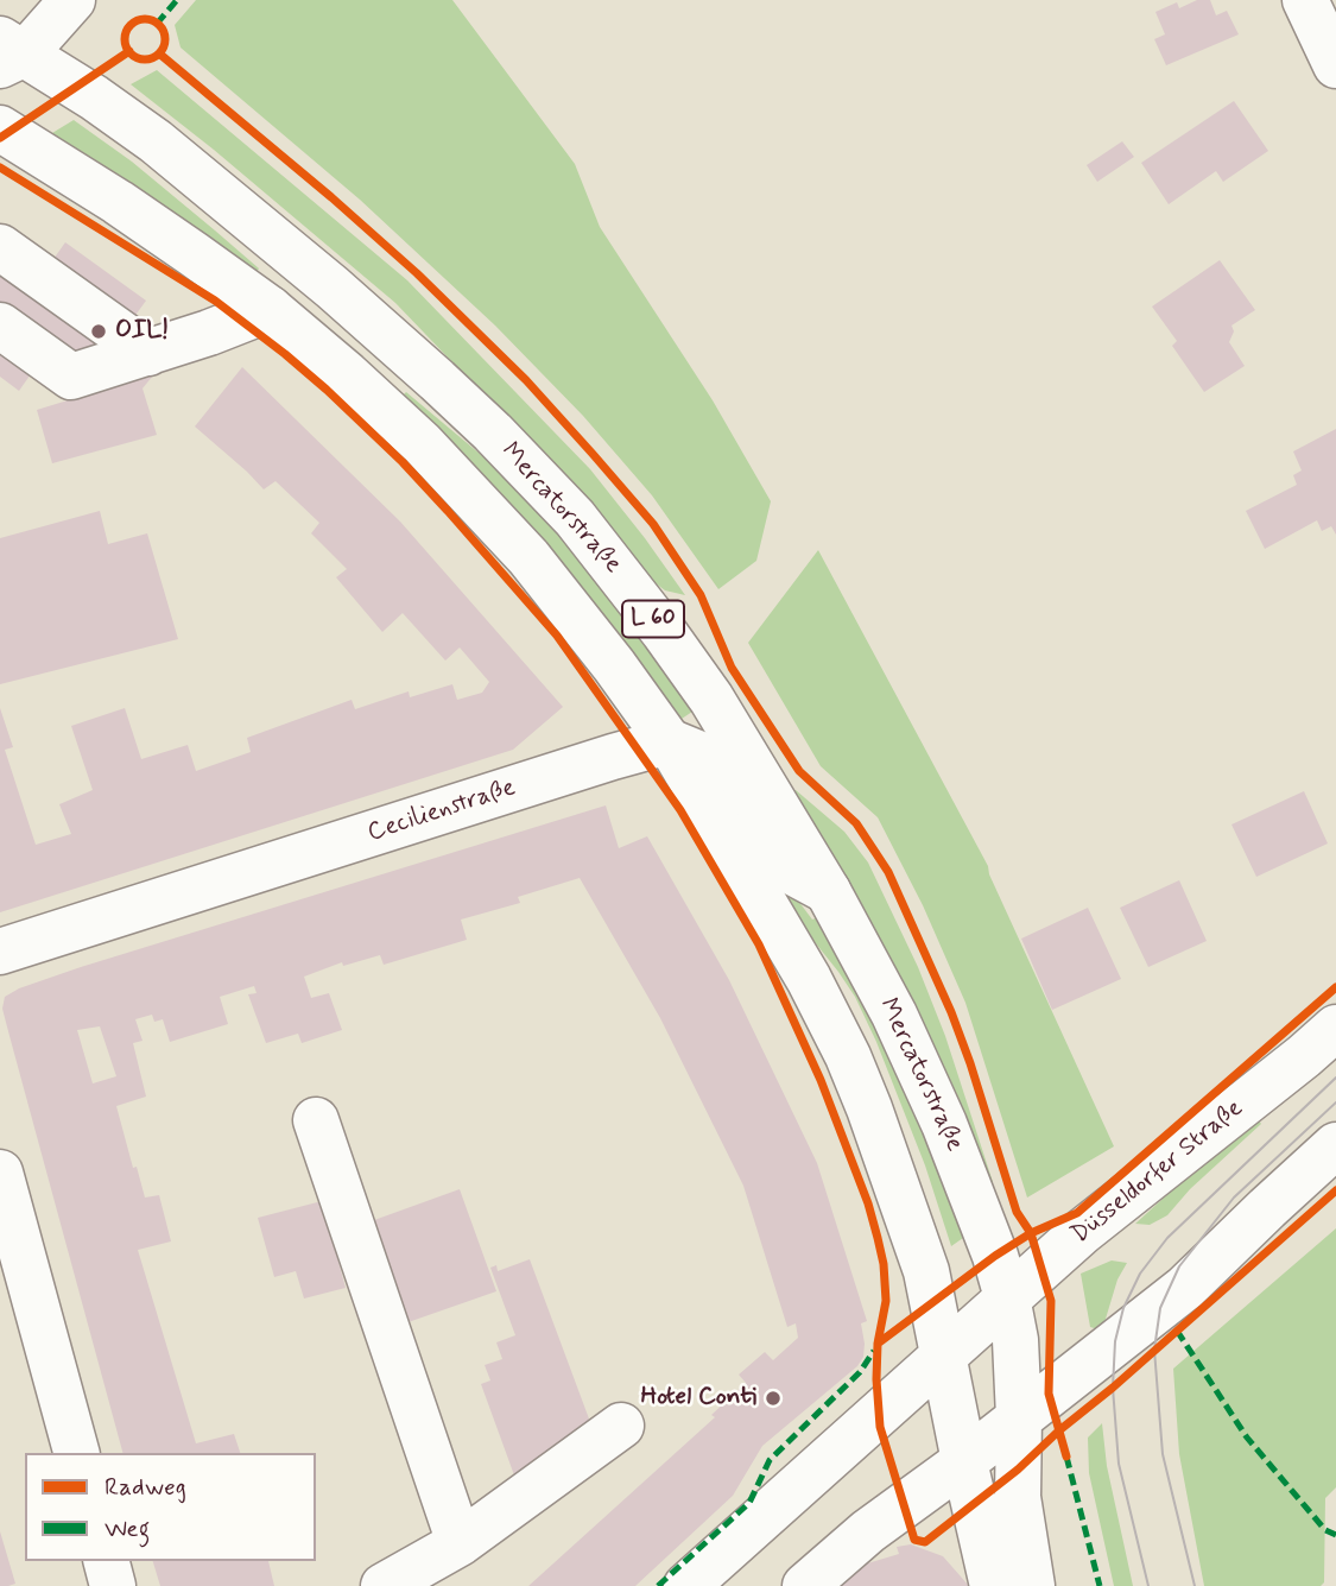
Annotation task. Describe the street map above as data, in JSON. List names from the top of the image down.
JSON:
{
  "streets": {
    "main road": [
      "Mercatorstraße",
      "L 60",
      "Cecilienstraße",
      "Düsseldorfer Straße"
    ]
  },
  "crossings": [
    ["Mercatorstraße", "L 60"],
    ["Mercatorstraße", "Düsseldorfer Straße"],
    ["L 60", "Cecilienstraße"],
    ["L 60", "Düsseldorfer Straße"]
  ],
  "places": ["OIL!", "Hotel Conti"],
  "legend": ["Radweg", "Weg"]
}
